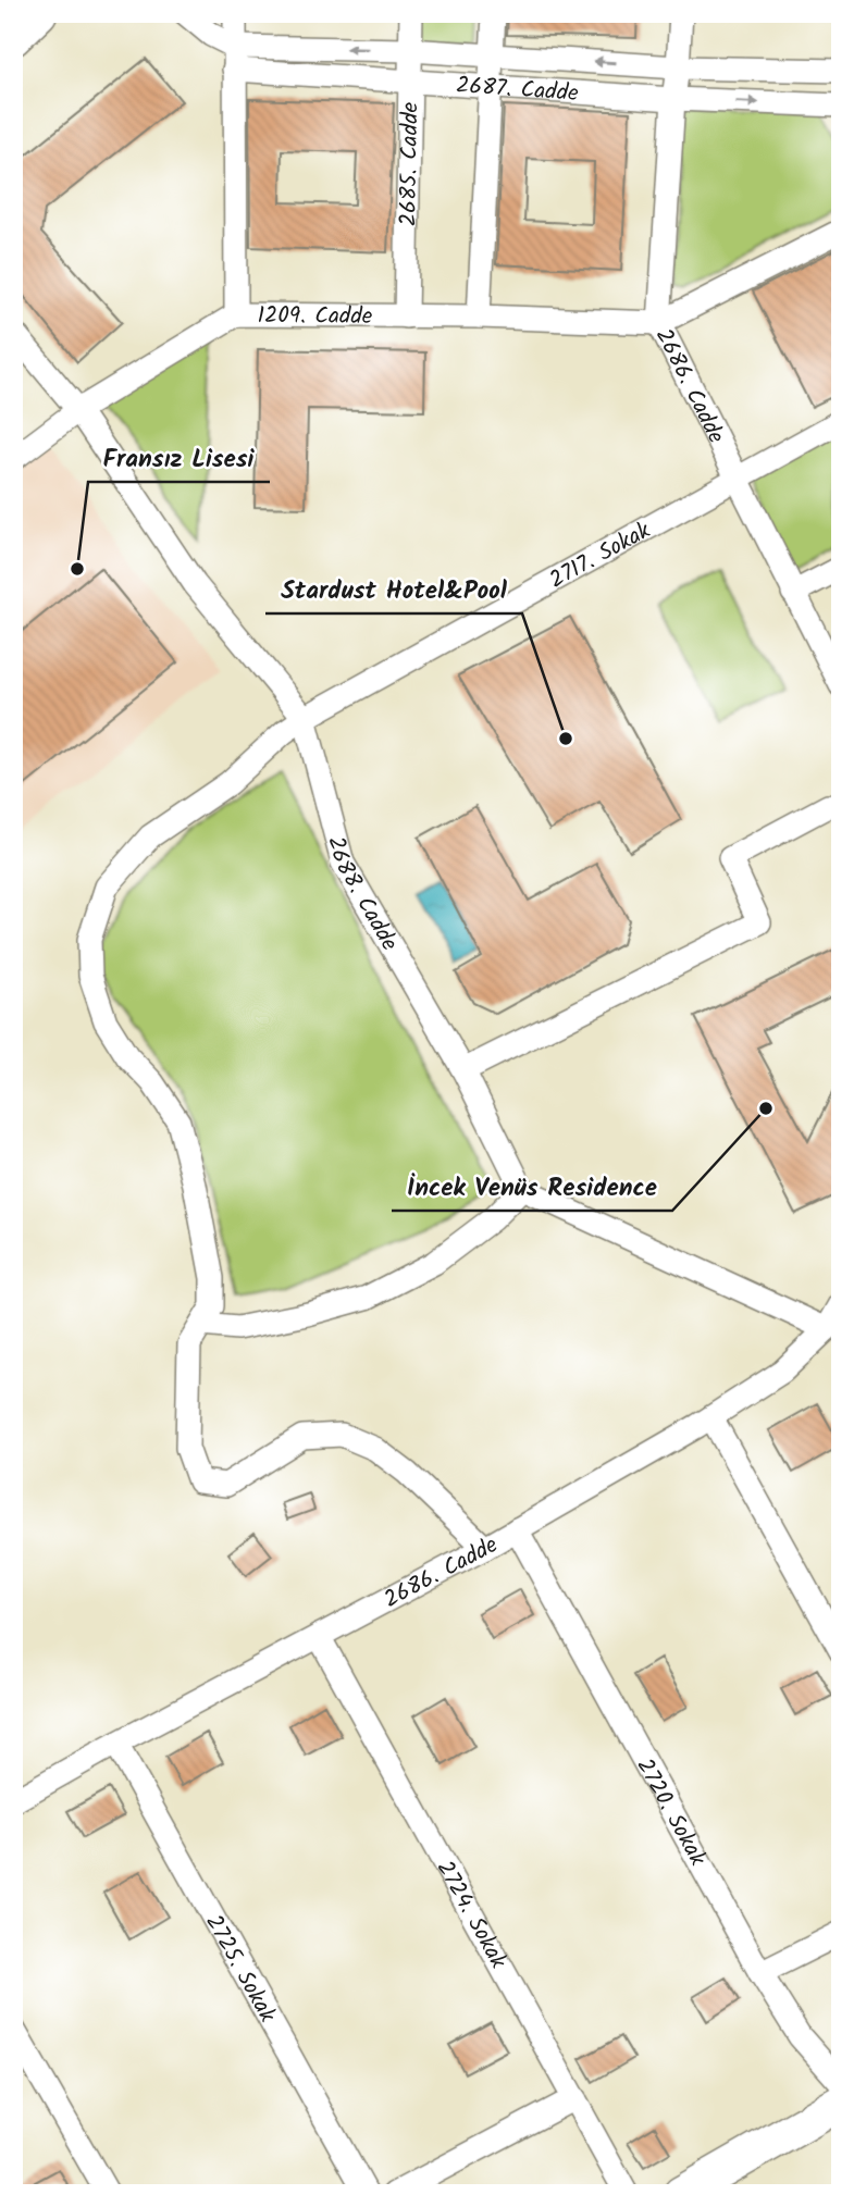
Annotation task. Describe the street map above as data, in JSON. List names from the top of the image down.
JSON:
{
  "streets": {
    "street": [
      "2687. Cadde",
      "2685. Cadde",
      "1209. Cadde",
      "2686. Cadde",
      "2717. Sokak",
      "2688. Cadde",
      "2720. Sokak",
      "2724. Sokak",
      "2725. Sokak"
    ]
  },
  "crossings": [
    ["2687. Cadde", "2685. Cadde"],
    ["2687. Cadde", "2686. Cadde"],
    ["2685. Cadde", "1209. Cadde"],
    ["1209. Cadde", "2686. Cadde"],
    ["1209. Cadde", "2688. Cadde"],
    ["2686. Cadde", "2717. Sokak"],
    ["2686. Cadde", "2720. Sokak"],
    ["2686. Cadde", "2724. Sokak"],
    ["2686. Cadde", "2725. Sokak"],
    ["2717. Sokak", "2688. Cadde"]
  ],
  "places": ["Fransız Lisesi", "Stardust Hotel&Pool", "İncek Venüs Residence"]
}
